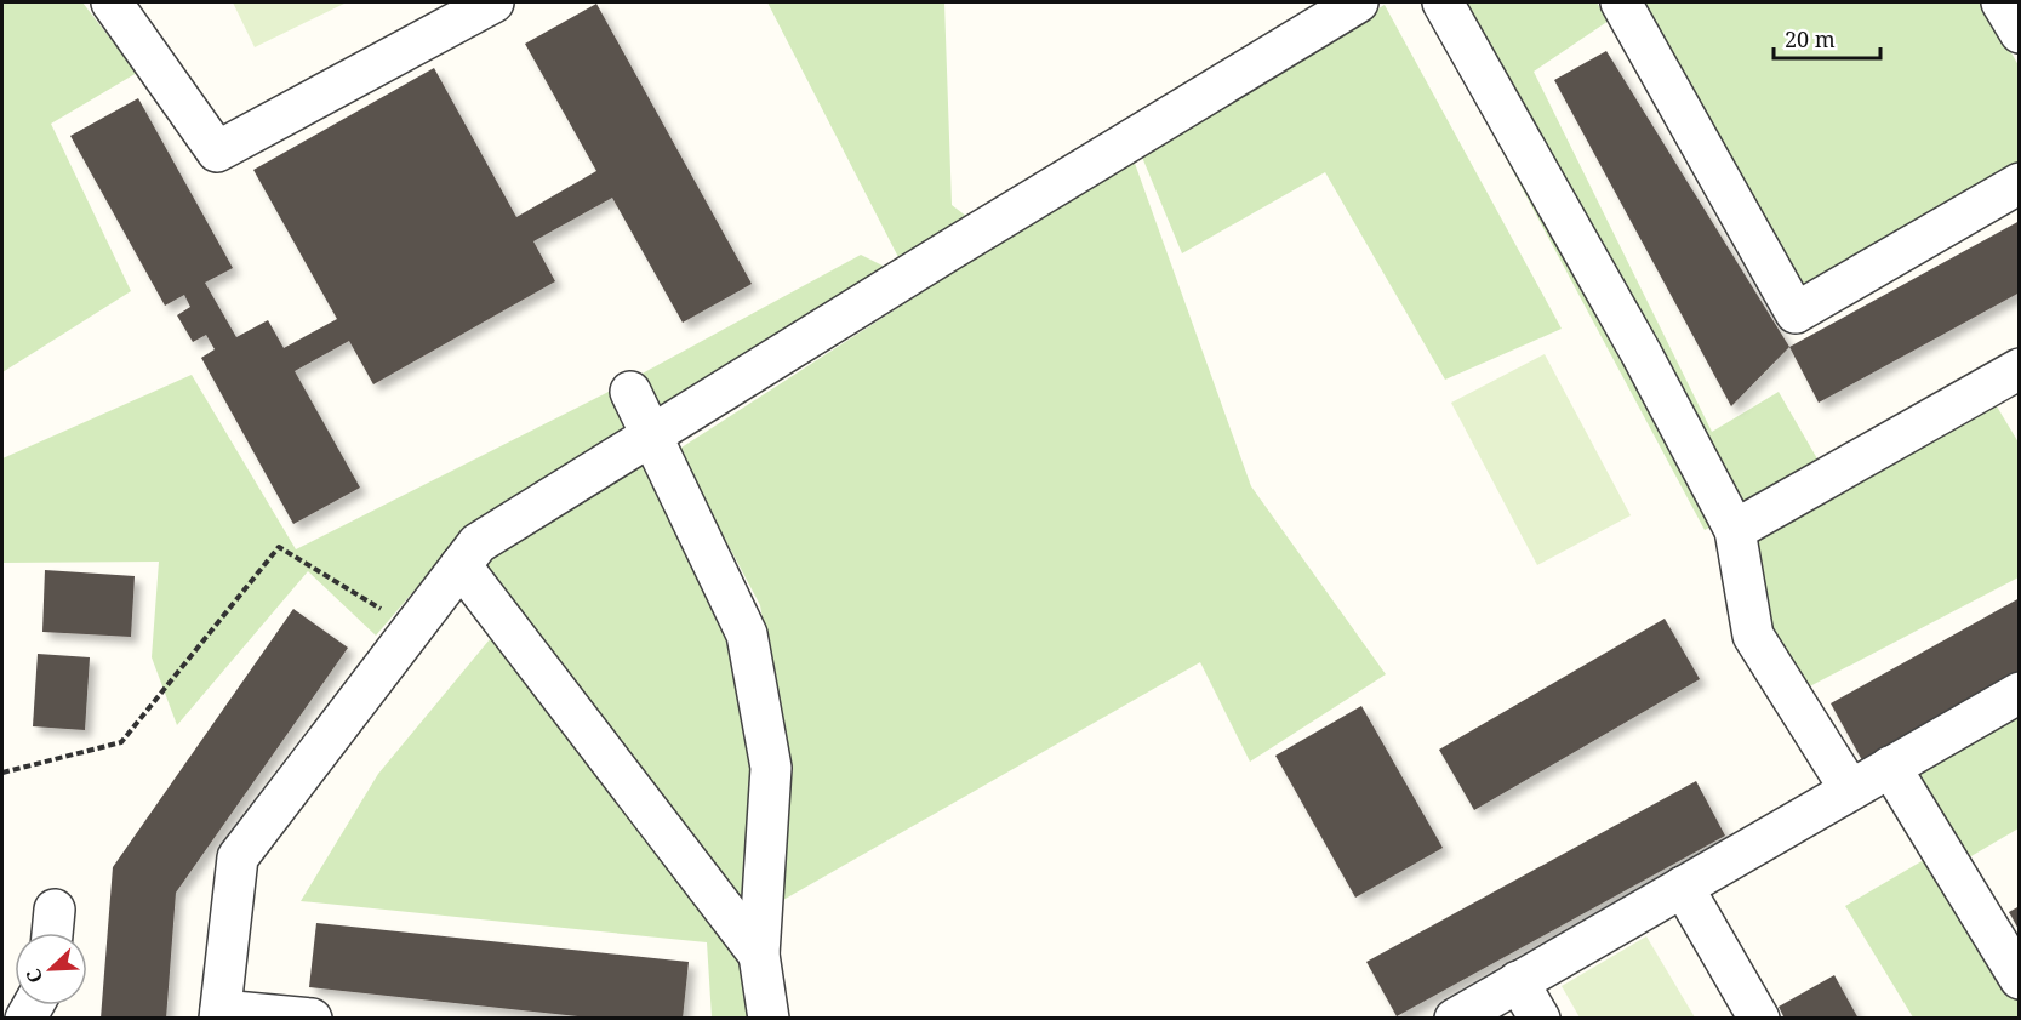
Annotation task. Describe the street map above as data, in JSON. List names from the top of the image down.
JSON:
{
  "scale_bar": "20 m",
  "north": "bottom left"
}
